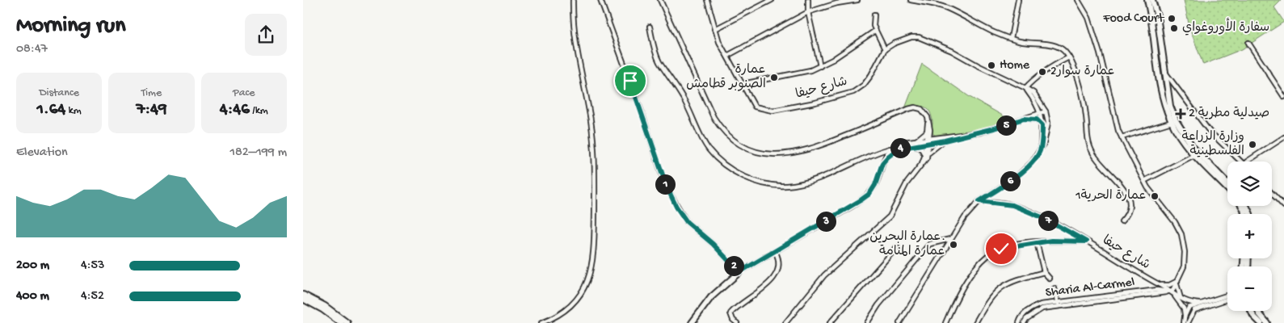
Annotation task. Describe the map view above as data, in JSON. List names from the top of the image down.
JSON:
{
  "streets": {
    "street": ["شارع حيفا", "Sharia Al-Carmel"]
  },
  "crossings": [
    ["شارع حيفا", "Sharia Al-Carmel"]
  ],
  "places": {
    "other": [
      "Food Court",
      "سفارة الأوروغواي",
      "Home",
      "عمارة سوار2",
      "عمارة الصنوبر قطامش",
      "وزارة الزراعة الفلسطينية",
      "عمارة الحرية1",
      "عمارة البحرين. عمارة المنامة"
    ],
    "health": ["صيدلية مطرية 2"]
  },
  "page": {
    "heading": ["Morning run", "08:47"],
    "stats": [
      ["Distance", "1.64 km"],
      ["Time", "7:49"],
      ["Pace", "4:46 /km"]
    ],
    "pins": [
      "5",
      "4",
      "6",
      "1",
      "7",
      "3",
      "2"
    ],
    "chart": ["Elevation", "182–199 m"],
    "map_buttons": ["+", "−"],
    "list": [
      {
        "name": "200 m",
        "note": "4:53"
      },
      {
        "name": "400 m",
        "note": "4:52"
      }
    ]
  }
}
